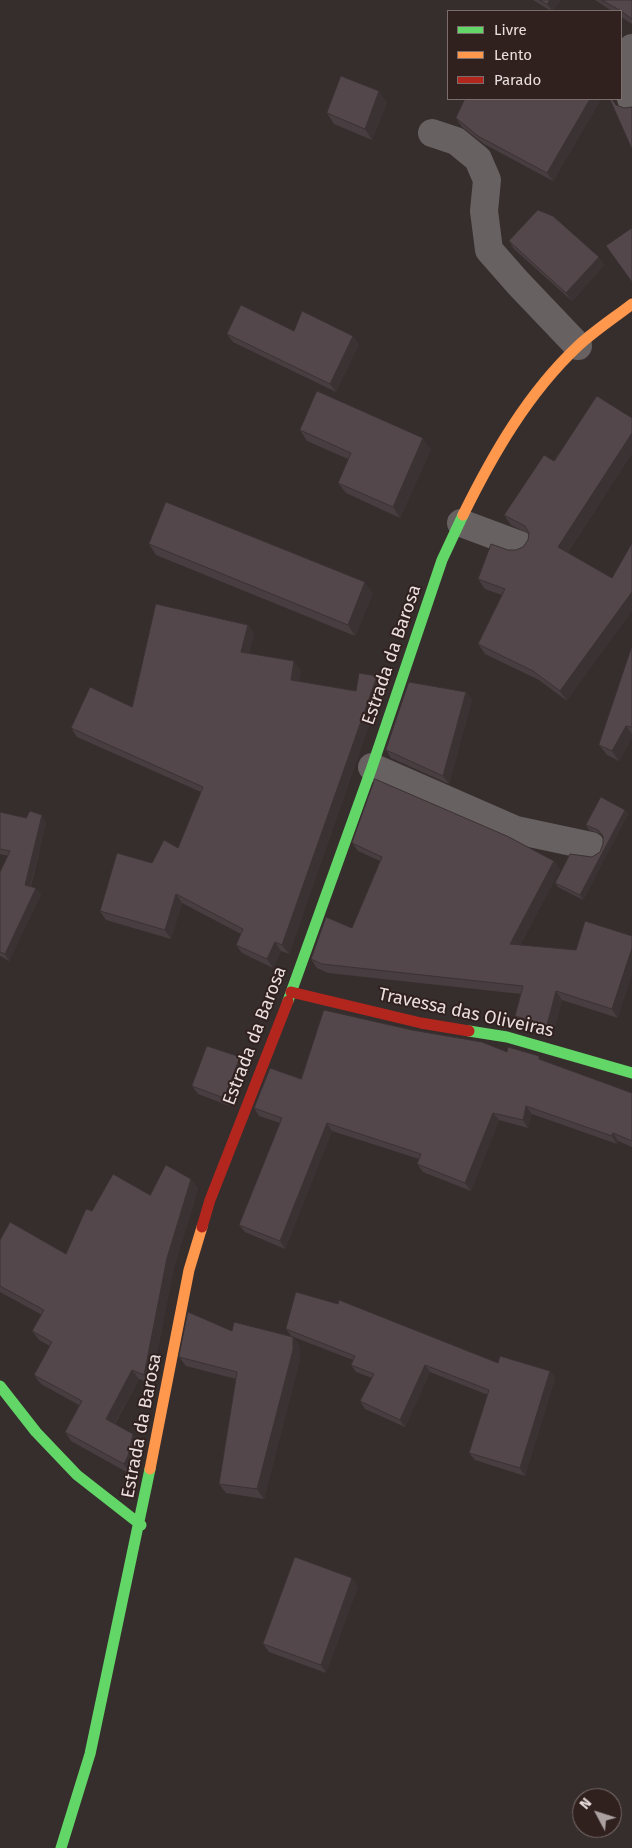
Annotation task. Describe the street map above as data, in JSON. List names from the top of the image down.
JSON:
{
  "streets": {
    "street": ["Estrada da Barosa", "Travessa das Oliveiras"]
  },
  "crossings": [
    ["Estrada da Barosa", "Travessa das Oliveiras"]
  ],
  "legend": ["Livre", "Lento", "Parado"],
  "north": "top left"
}
